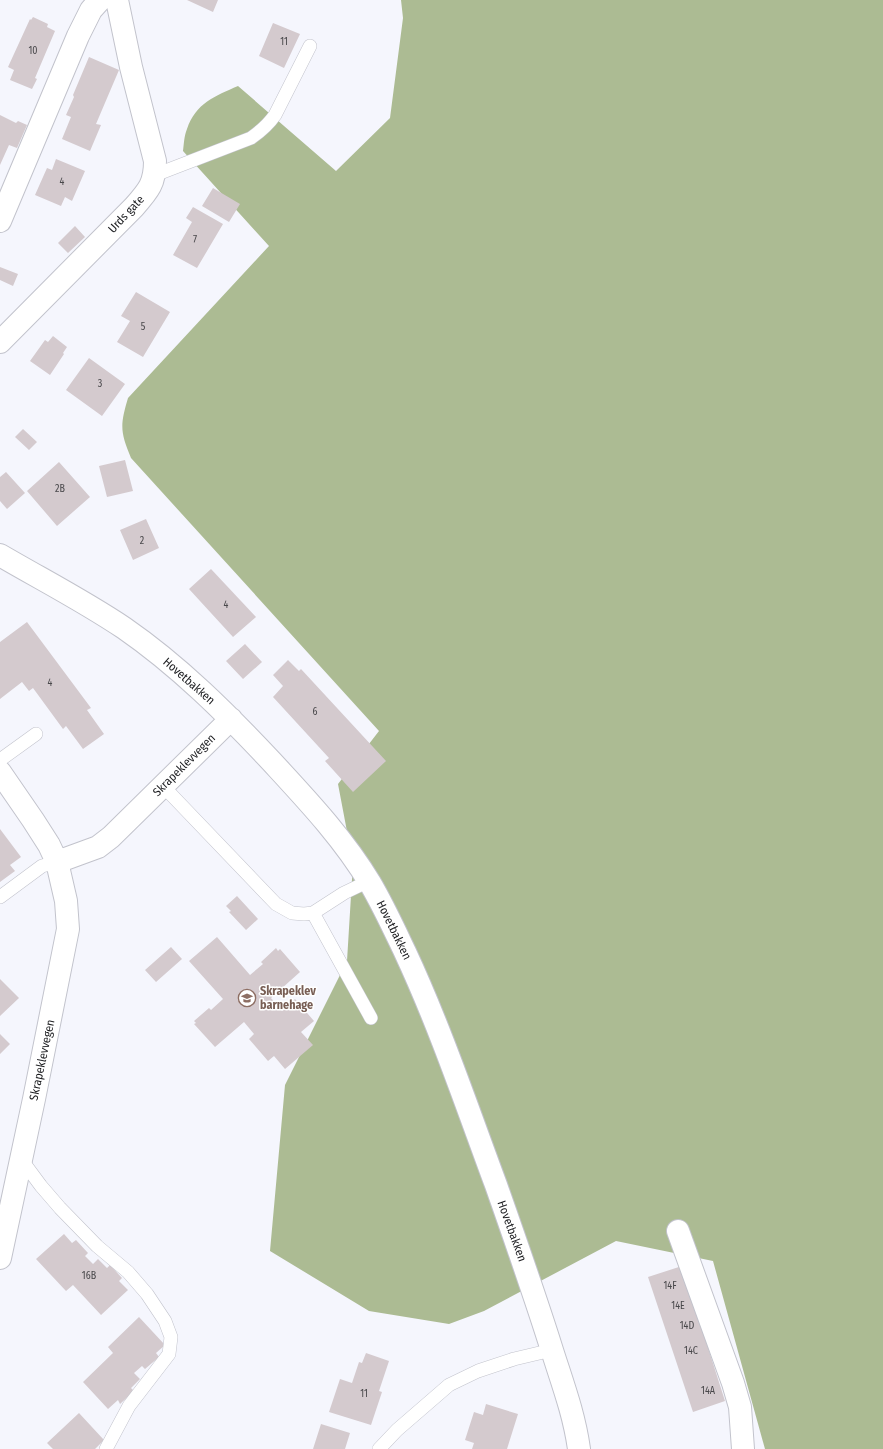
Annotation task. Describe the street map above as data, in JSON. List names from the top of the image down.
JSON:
{
  "streets": {
    "street": ["Urds gate", "Hovetbakken", "Skrapeklevvegen"]
  },
  "crossings": [
    ["Hovetbakken", "Skrapeklevvegen"]
  ],
  "places": {
    "school or university": ["Skrapeklev barnehage"]
  },
  "house_numbers": [
    "11",
    "10",
    "4",
    "7",
    "5",
    "3",
    "2B",
    "2",
    "4",
    "4",
    "6",
    "16B",
    "14F",
    "14E",
    "14D",
    "14C",
    "14A",
    "11"
  ]
}
